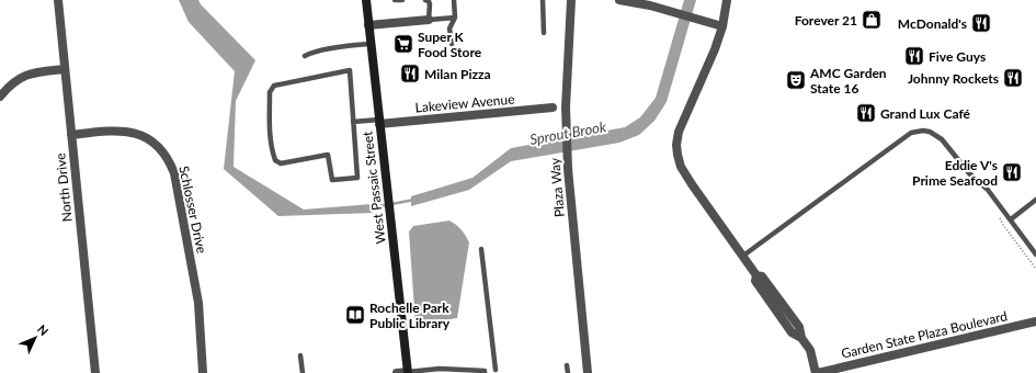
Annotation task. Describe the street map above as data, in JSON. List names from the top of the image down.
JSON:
{
  "streets": {
    "main road": ["West Passaic Street"],
    "street": [
      "Lakeview Avenue",
      "North Drive",
      "Plaza Way",
      "Schlosser Drive",
      "Garden State Plaza Boulevard"
    ]
  },
  "crossings": [
    ["Lakeview Avenue", "West Passaic Street"],
    ["North Drive", "Schlosser Drive"]
  ],
  "water": ["Sprout Brook"],
  "places": {
    "shop": ["Forever 21"],
    "restaurant": [
      "McDonald's",
      "Five Guys",
      "Milan Pizza",
      "Johnny Rockets",
      "Grand Lux Café",
      "Eddie V's Prime Seafood"
    ],
    "supermarket": ["Super K Food Store"],
    "theatre": ["AMC Garden State 16"],
    "library": ["Rochelle Park Public Library"]
  },
  "north": "top right"
}
